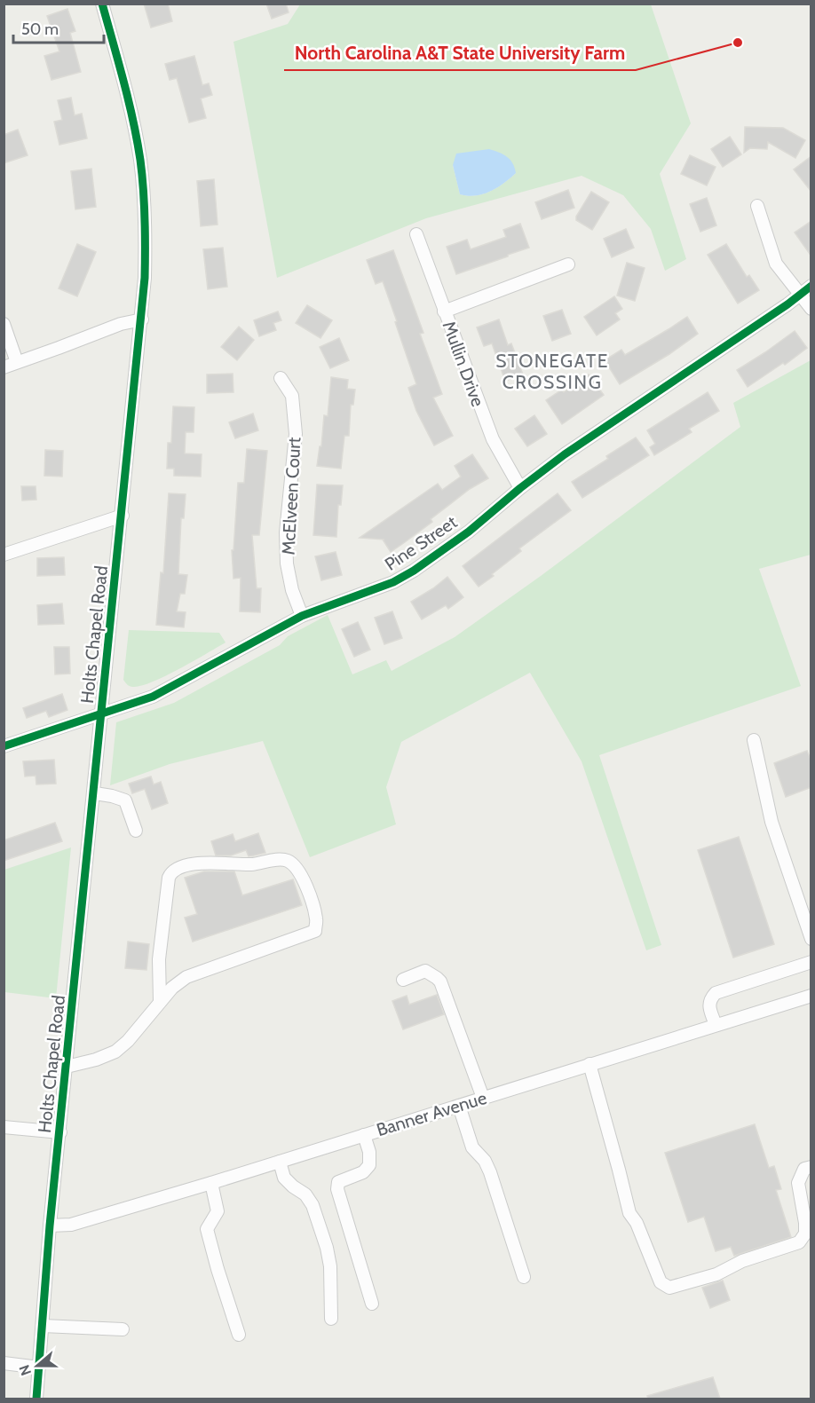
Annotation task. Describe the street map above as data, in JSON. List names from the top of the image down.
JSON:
{
  "streets": {
    "street": [
      "Mullin Drive",
      "McElveen Court",
      "Pine Street",
      "Holts Chapel Road",
      "Banner Avenue"
    ]
  },
  "crossings": [
    ["Mullin Drive", "Pine Street"],
    ["McElveen Court", "Pine Street"],
    ["Pine Street", "Holts Chapel Road"],
    ["Holts Chapel Road", "Banner Avenue"]
  ],
  "districts": ["STONEGATE CROSSING"],
  "places": ["North Carolina A&T State University Farm"],
  "scale_bar": "50 m",
  "north": "left"
}
